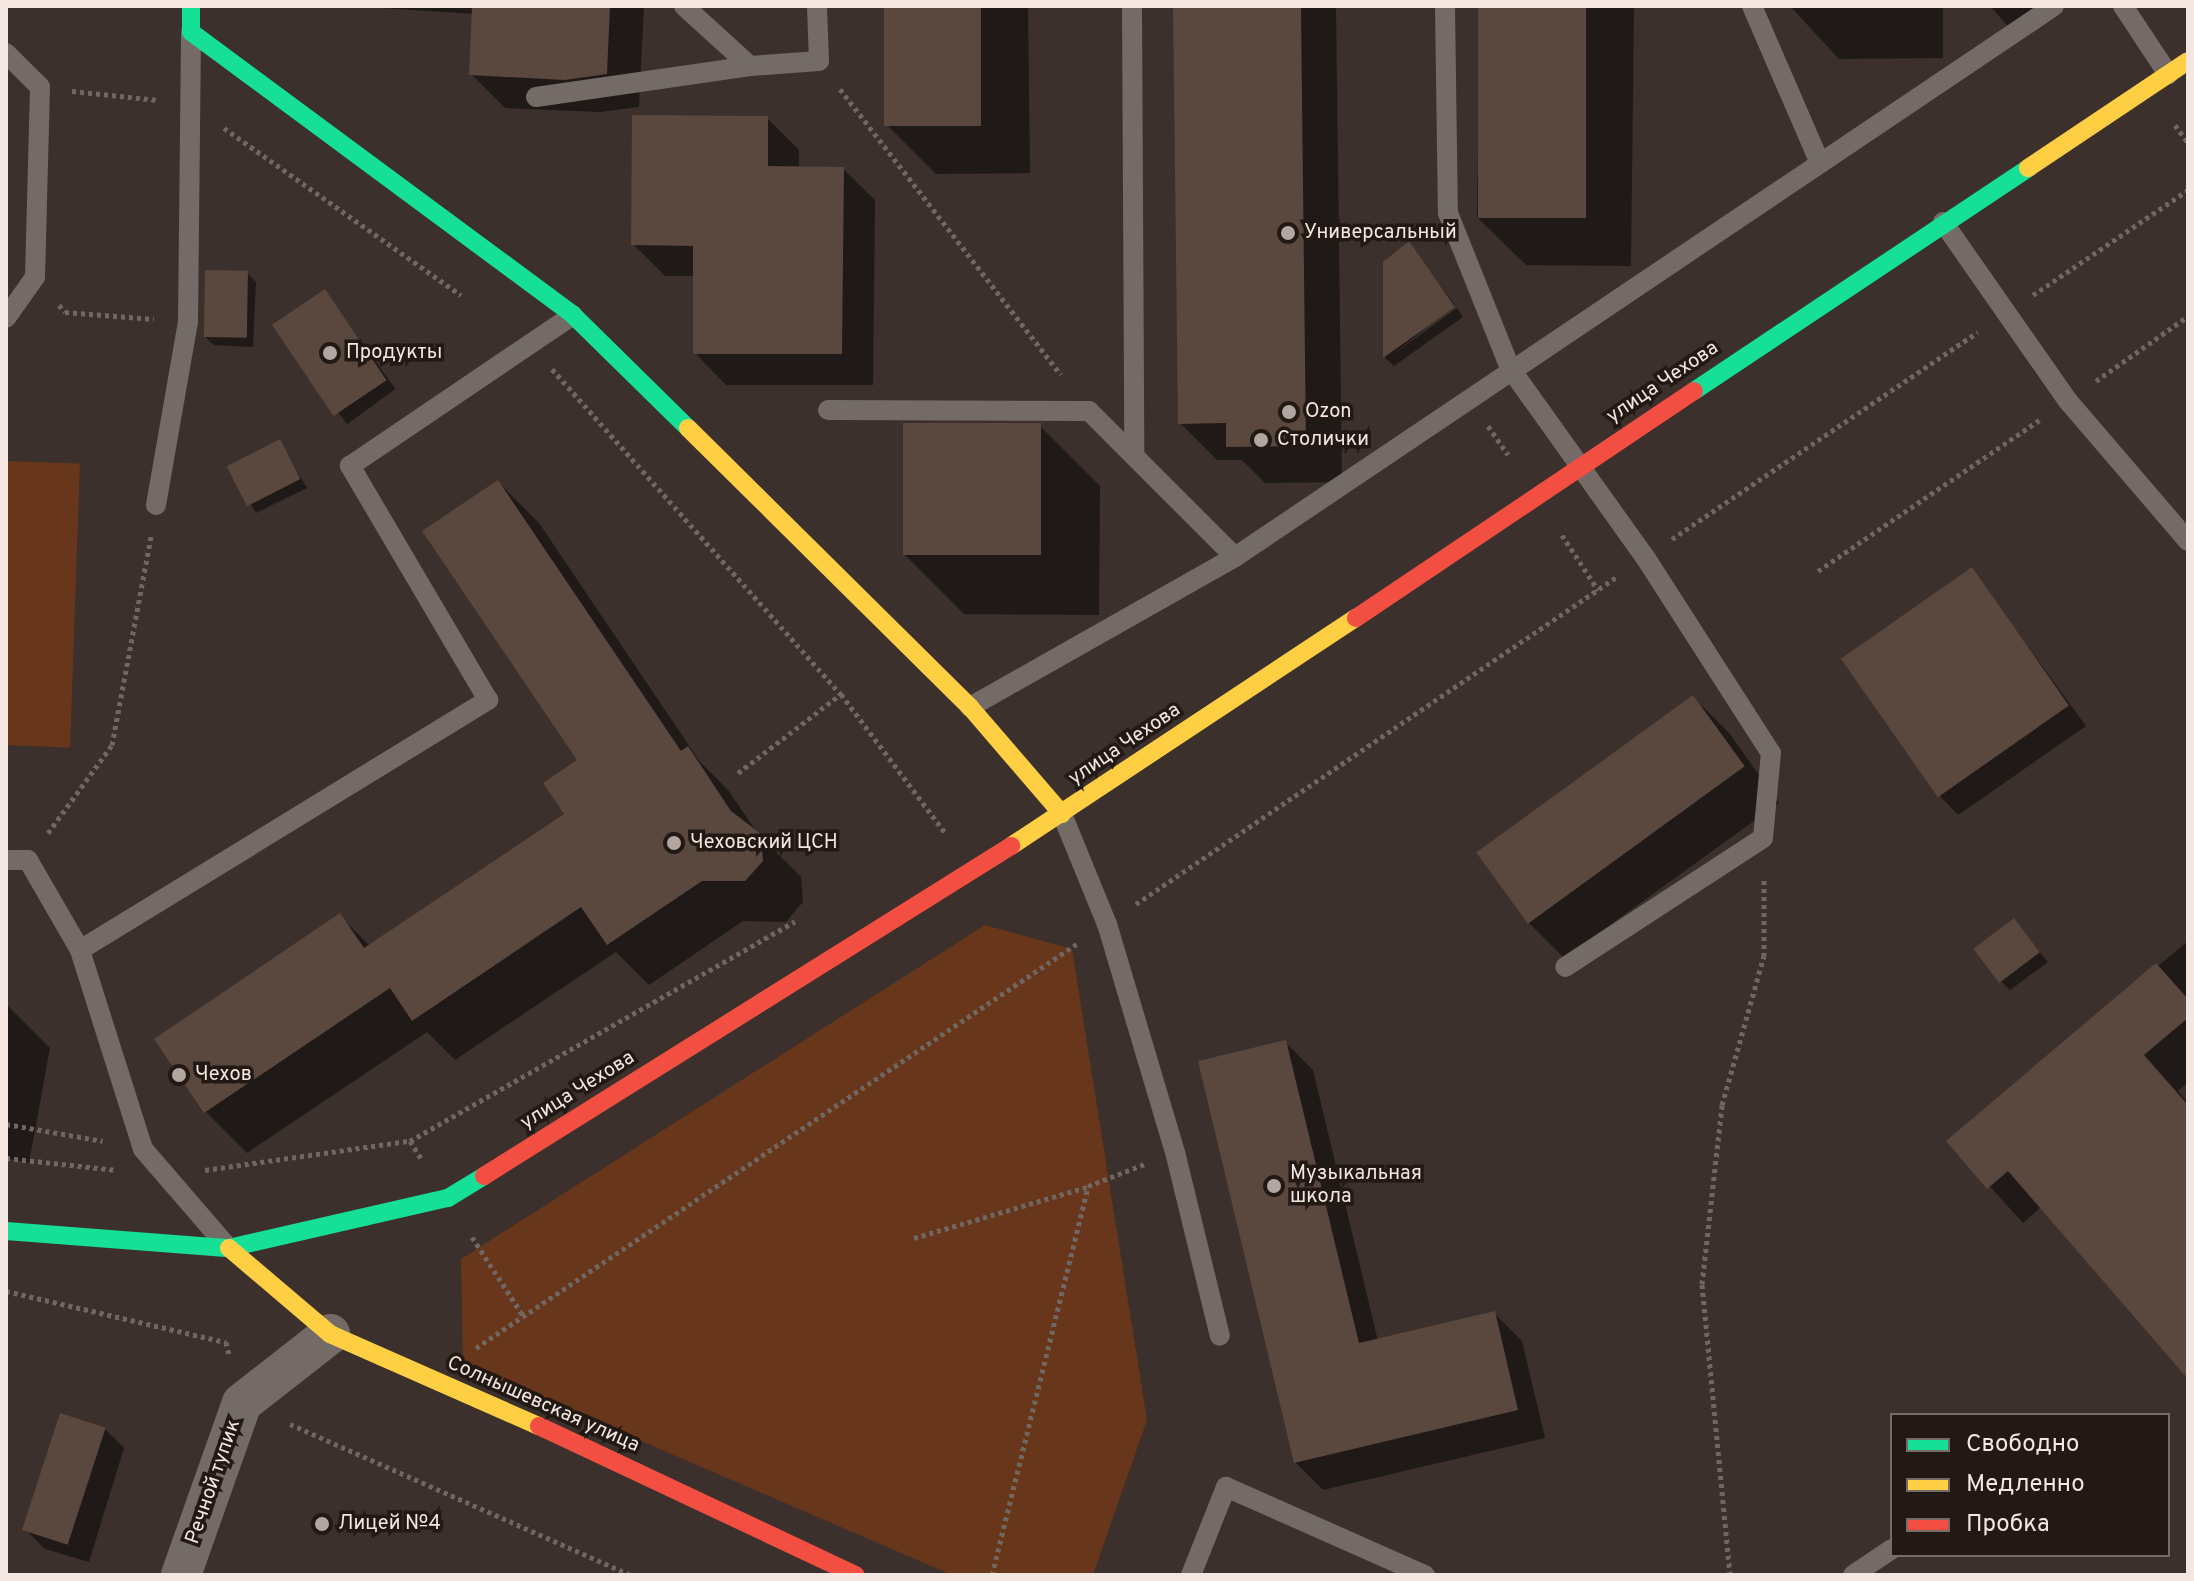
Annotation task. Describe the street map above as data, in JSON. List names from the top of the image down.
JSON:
{
  "streets": {
    "main road": ["улица Чехова", "Солнышевская улица"],
    "street": ["Речной тупик"]
  },
  "crossings": [
    ["улица Чехова", "Солнышевская улица"],
    ["Солнышевская улица", "Речной тупик"]
  ],
  "places": [
    "Универсальный",
    "Продукты",
    "Ozon",
    "Столички",
    "Чеховский ЦСН",
    "Чехов",
    "Музыкальная школа",
    "Лицей №4"
  ],
  "legend": ["Свободно", "Медленно", "Пробка"]
}
